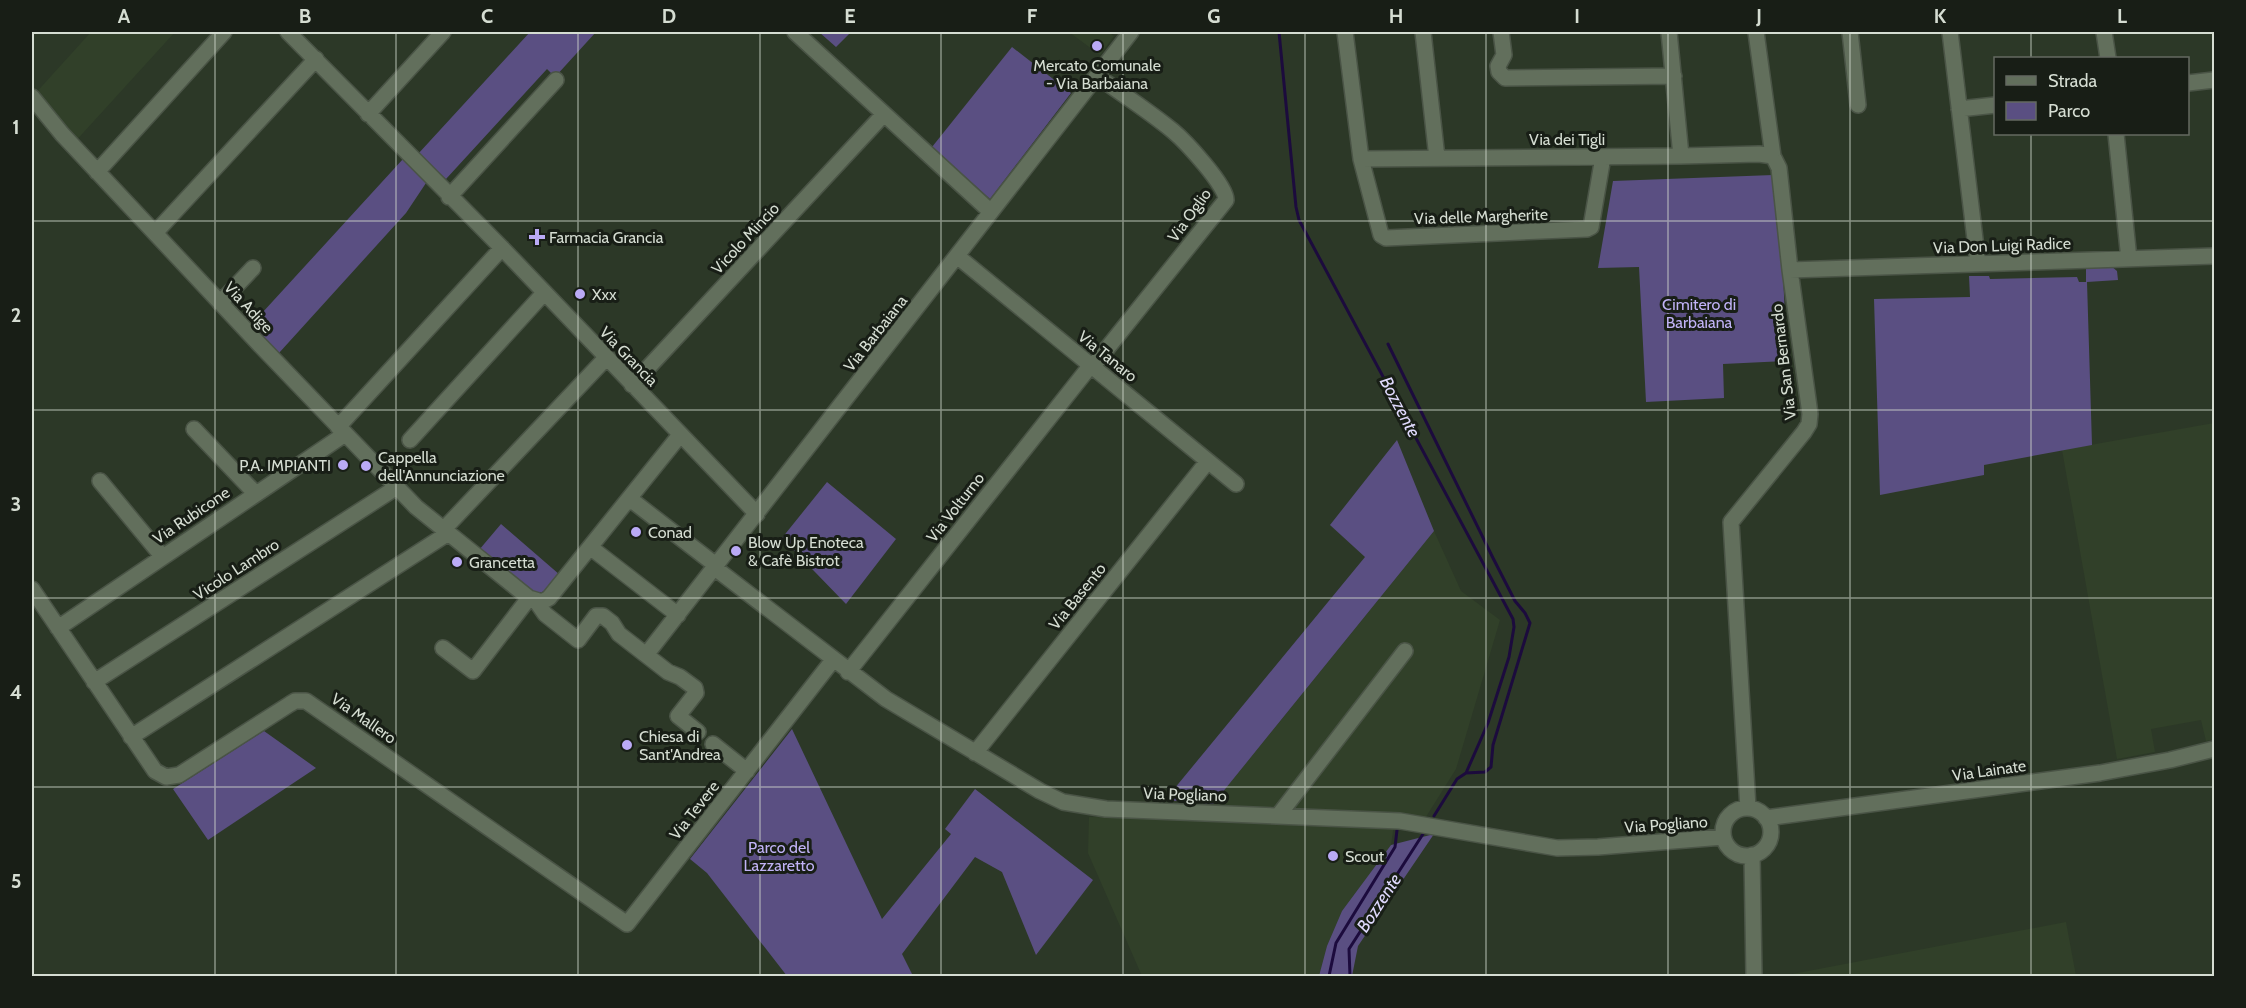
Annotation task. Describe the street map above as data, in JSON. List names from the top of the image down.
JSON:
{
  "streets": {
    "street": [
      "Via dei Tigli",
      "Via Oglio",
      "Via delle Margherite",
      "Vicolo Mincio",
      "Via Don Luigi Radice",
      "Via Adige",
      "Via Barbaiana",
      "Via Grancia",
      "Via Tanaro",
      "Via San Bernardo",
      "Via Volturno",
      "Via Rubicone",
      "Vicolo Lambro",
      "Via Basento",
      "Via Mallero",
      "Via Lainate",
      "Via Pogliano",
      "Via Tevere"
    ]
  },
  "crossings": [
    ["Via dei Tigli", "Via delle Margherite"],
    ["Via dei Tigli", "Via San Bernardo"],
    ["Via Oglio", "Via Barbaiana"],
    ["Via Oglio", "Via Tanaro"],
    ["Via Oglio", "Via Volturno"],
    ["Vicolo Mincio", "Via Grancia"],
    ["Via Don Luigi Radice", "Via San Bernardo"],
    ["Via Adige", "Via Barbaiana"],
    ["Via Adige", "Via Rubicone"],
    ["Via Adige", "Vicolo Lambro"],
    ["Via Barbaiana", "Via Grancia"],
    ["Via Barbaiana", "Via Tanaro"],
    ["Via Barbaiana", "Via Pogliano"],
    ["Via Grancia", "Via Rubicone"],
    ["Via Tanaro", "Via Volturno"],
    ["Via Tanaro", "Via Basento"],
    ["Via San Bernardo", "Via Lainate"],
    ["Via San Bernardo", "Via Pogliano"],
    ["Via Volturno", "Via Pogliano"],
    ["Via Rubicone", "Via Mallero"],
    ["Vicolo Lambro", "Via Mallero"],
    ["Via Basento", "Via Pogliano"],
    ["Via Mallero", "Via Tevere"],
    ["Via Lainate", "Via Pogliano"],
    ["Via Pogliano", "Via Tevere"]
  ],
  "water": ["Bozzente"],
  "parks": ["Cimitero di Barbaiana", "Parco del Lazzaretto"],
  "places": {
    "other": [
      "Mercato Comunale - Via Barbaiana",
      "Xxx",
      "P.A. IMPIANTI",
      "Cappella dell'Annunciazione",
      "Conad",
      "Blow Up Enoteca & Cafè Bistrot",
      "Grancetta",
      "Chiesa di Sant'Andrea",
      "Scout"
    ],
    "health": ["Farmacia Grancia"]
  },
  "legend": ["Strada", "Parco"],
  "grid": {
    "columns": [
      "A",
      "B",
      "C",
      "D",
      "E",
      "F",
      "G",
      "H",
      "I",
      "J",
      "K",
      "L"
    ],
    "rows": [
      "1",
      "2",
      "3",
      "4",
      "5"
    ]
  }
}
